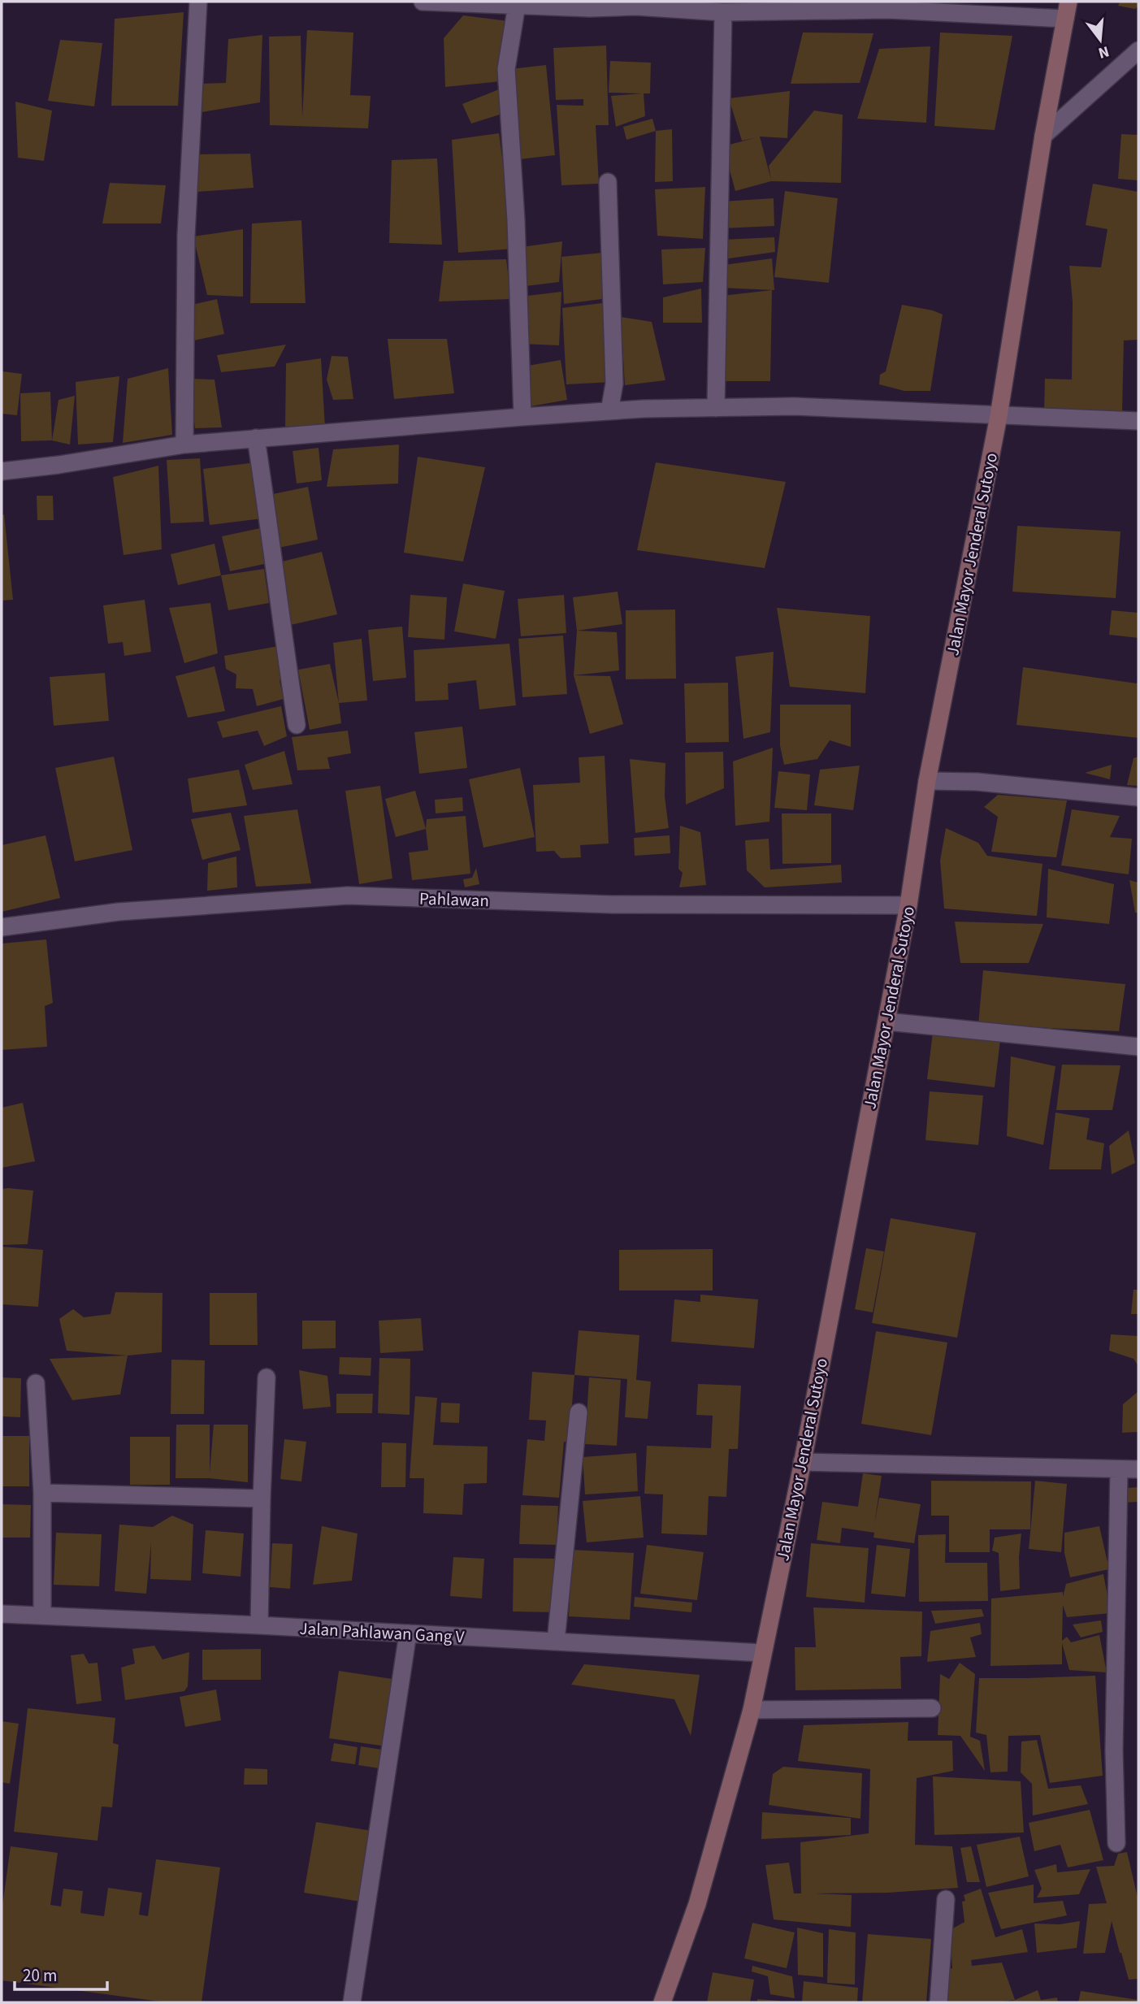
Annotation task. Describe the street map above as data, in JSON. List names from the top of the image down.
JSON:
{
  "streets": {
    "main road": ["Jalan Mayor Jenderal Sutoyo"],
    "street": ["Pahlawan", "Jalan Pahlawan Gang V"]
  },
  "crossings": [
    ["Jalan Mayor Jenderal Sutoyo", "Pahlawan"],
    ["Jalan Mayor Jenderal Sutoyo", "Jalan Pahlawan Gang V"]
  ],
  "scale_bar": "20 m",
  "north": "bottom"
}
